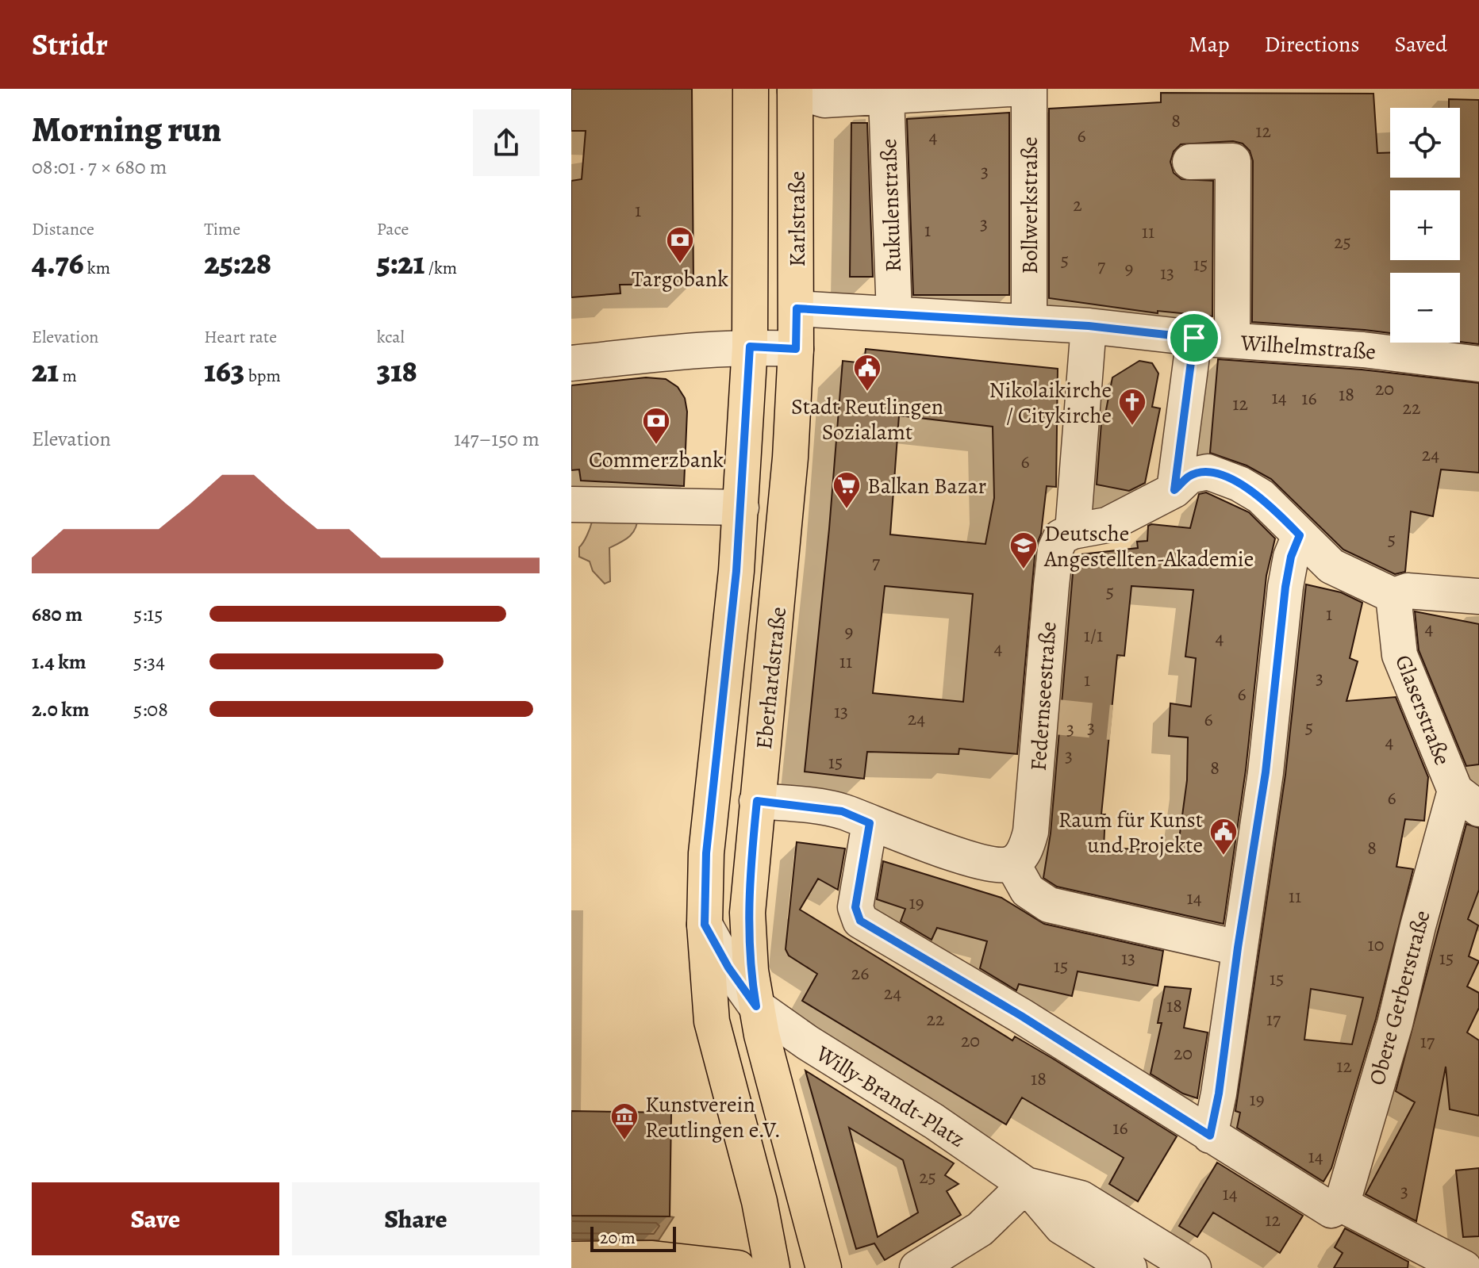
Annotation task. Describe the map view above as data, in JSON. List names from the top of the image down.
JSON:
{
  "streets": {
    "main road": ["Karlstraße", "Eberhardstraße"],
    "street": [
      "Rukulenstraße",
      "Bollwerkstraße",
      "Wilhelmstraße",
      "Federnseestraße",
      "Glaserstraße",
      "Obere Gerberstraße",
      "Willy-Brandt-Platz"
    ]
  },
  "crossings": [
    ["Rukulenstraße", "Wilhelmstraße"],
    ["Bollwerkstraße", "Wilhelmstraße"],
    ["Karlstraße", "Wilhelmstraße"],
    ["Karlstraße", "Eberhardstraße"],
    ["Eberhardstraße", "Willy-Brandt-Platz"],
    ["Glaserstraße", "Obere Gerberstraße"]
  ],
  "places": {
    "bank": ["Targobank", "Commerzbank"],
    "public building": ["Stadt Reutlingen Sozialamt", "Raum für Kunst und Projekte"],
    "church": ["Nikolaikirche / Citykirche"],
    "supermarket": ["Balkan Bazar"],
    "school or university": ["Deutsche Angestellten-Akademie"],
    "museum": ["Kunstverein Reutlingen e.V."]
  },
  "house_numbers": [
    "8",
    "12",
    "6",
    "4",
    "3",
    "2",
    "1",
    "3",
    "1",
    "11",
    "25",
    "5",
    "15",
    "7",
    "9",
    "13",
    "20",
    "18",
    "14",
    "16",
    "12",
    "22",
    "24",
    "6",
    "5",
    "7",
    "5",
    "1",
    "4",
    "9",
    "1/1",
    "4",
    "4",
    "11",
    "3",
    "1",
    "6",
    "13",
    "24",
    "6",
    "3",
    "5",
    "3",
    "4",
    "3",
    "15",
    "8",
    "6",
    "8",
    "11",
    "14",
    "19",
    "10",
    "13",
    "15",
    "15",
    "26",
    "15",
    "24",
    "18",
    "22",
    "17",
    "20",
    "17",
    "20",
    "12",
    "18",
    "19",
    "16",
    "14",
    "25",
    "3",
    "14",
    "12"
  ],
  "scale_bar": "20 m",
  "page": {
    "header": "Stridr",
    "nav": ["Map", "Directions", "Saved"],
    "heading": ["Morning run", "08:01 · 7 × 680 m"],
    "map_buttons": ["+", "−"],
    "stats": [
      ["Distance", "4.76 km"],
      ["Time", "25:28"],
      ["Pace", "5:21 /km"],
      ["Elevation", "21 m"],
      ["Heart rate", "163 bpm"],
      ["kcal", "318"]
    ],
    "chart": ["Elevation", "147–150 m"],
    "list": [
      {
        "name": "680 m",
        "note": "5:15"
      },
      {
        "name": "1.4 km",
        "note": "5:34"
      },
      {
        "name": "2.0 km",
        "note": "5:08"
      }
    ],
    "buttons": ["Save", "Share"],
    "scale": "20 m"
  }
}
